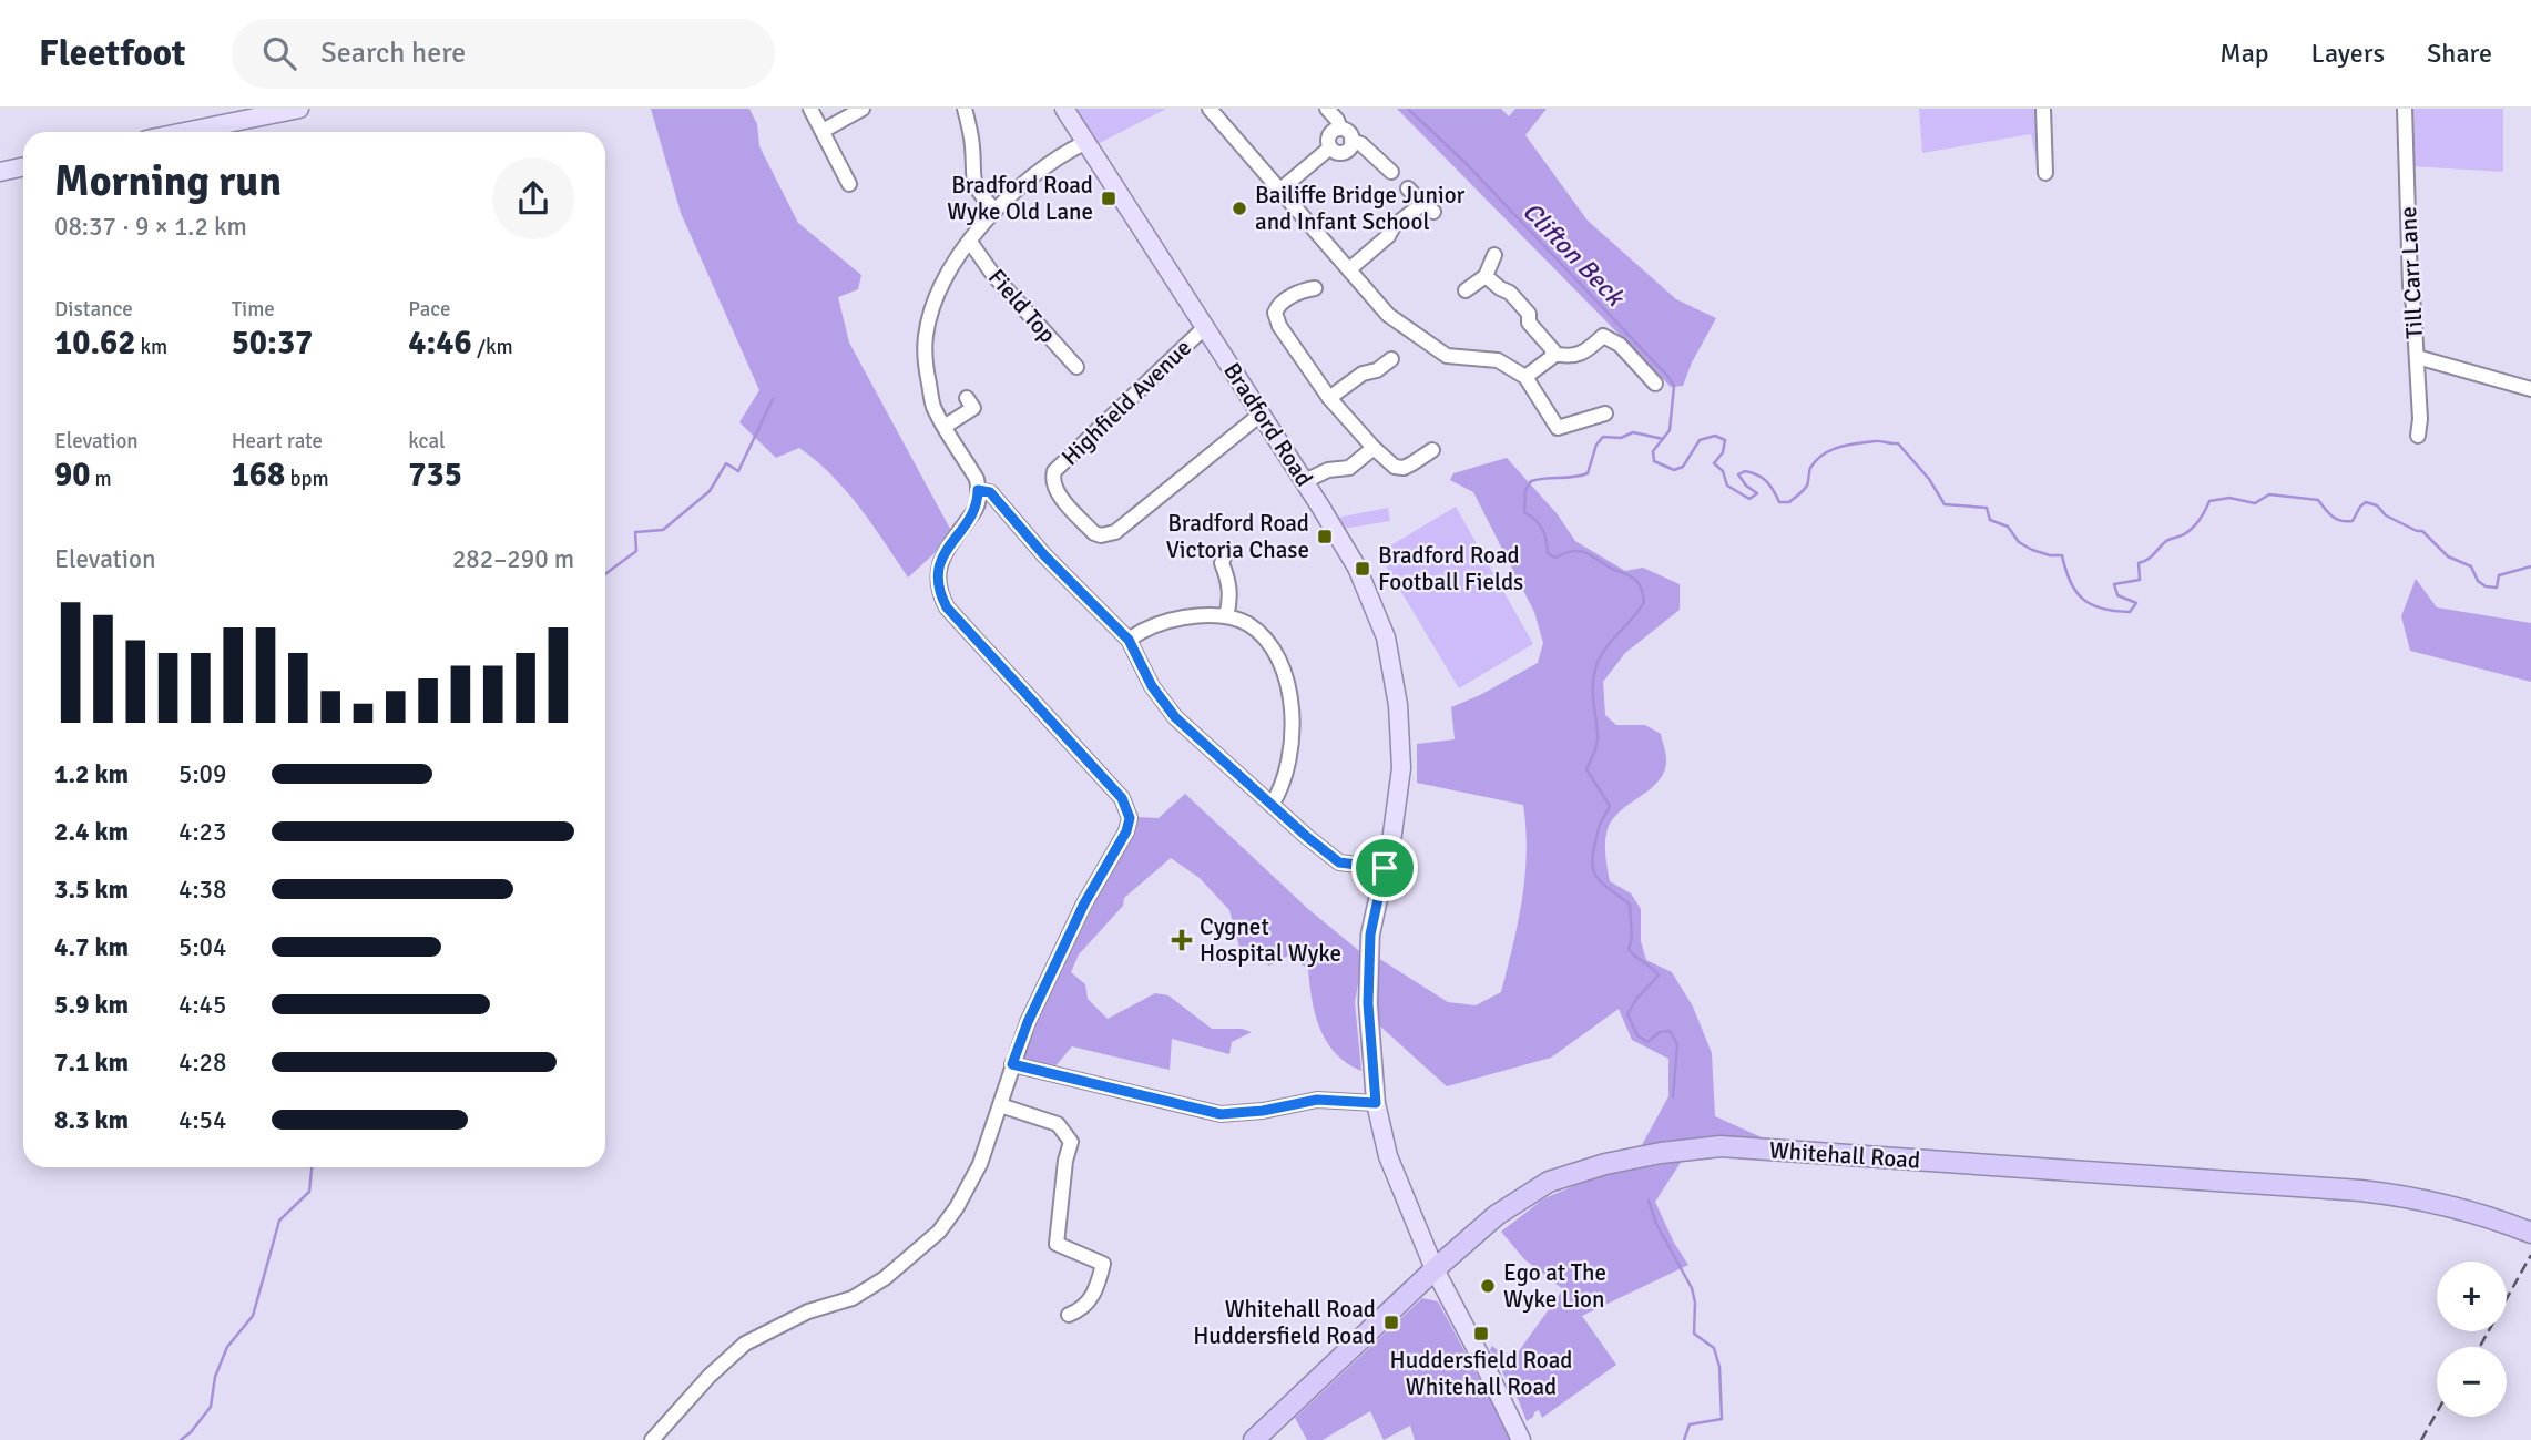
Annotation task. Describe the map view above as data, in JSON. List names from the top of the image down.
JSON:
{
  "streets": {
    "highway": ["Whitehall Road"],
    "main road": ["Bradford Road"],
    "street": ["Till Carr Lane", "Field Top", "Highfield Avenue"]
  },
  "crossings": [
    ["Highfield Avenue", "Bradford Road"],
    ["Bradford Road", "Whitehall Road"]
  ],
  "water": ["Clifton Beck"],
  "places": {
    "transit": [
      "Bradford Road Wyke Old Lane",
      "Bradford Road Victoria Chase",
      "Bradford Road Football Fields",
      "Whitehall Road Huddersfield Road",
      "Huddersfield Road Whitehall Road"
    ],
    "other": ["Bailiffe Bridge Junior and Infant School", "Ego at The Wyke Lion"],
    "health": ["Cygnet Hospital Wyke"]
  },
  "page": {
    "header": "Fleetfoot",
    "search": "Search here",
    "nav": ["Map", "Layers", "Share"],
    "heading": ["Morning run", "08:37 · 9 × 1.2 km"],
    "stats": [
      ["Distance", "10.62 km"],
      ["Time", "50:37"],
      ["Pace", "4:46 /km"],
      ["Elevation", "90 m"],
      ["Heart rate", "168 bpm"],
      ["kcal", "735"]
    ],
    "chart": ["Elevation", "282–290 m"],
    "list": [
      {
        "name": "1.2 km",
        "note": "5:09"
      },
      {
        "name": "2.4 km",
        "note": "4:23"
      },
      {
        "name": "3.5 km",
        "note": "4:38"
      },
      {
        "name": "4.7 km",
        "note": "5:04"
      },
      {
        "name": "5.9 km",
        "note": "4:45"
      },
      {
        "name": "7.1 km",
        "note": "4:28"
      },
      {
        "name": "8.3 km",
        "note": "4:54"
      }
    ],
    "map_buttons": ["+", "−"]
  }
}
